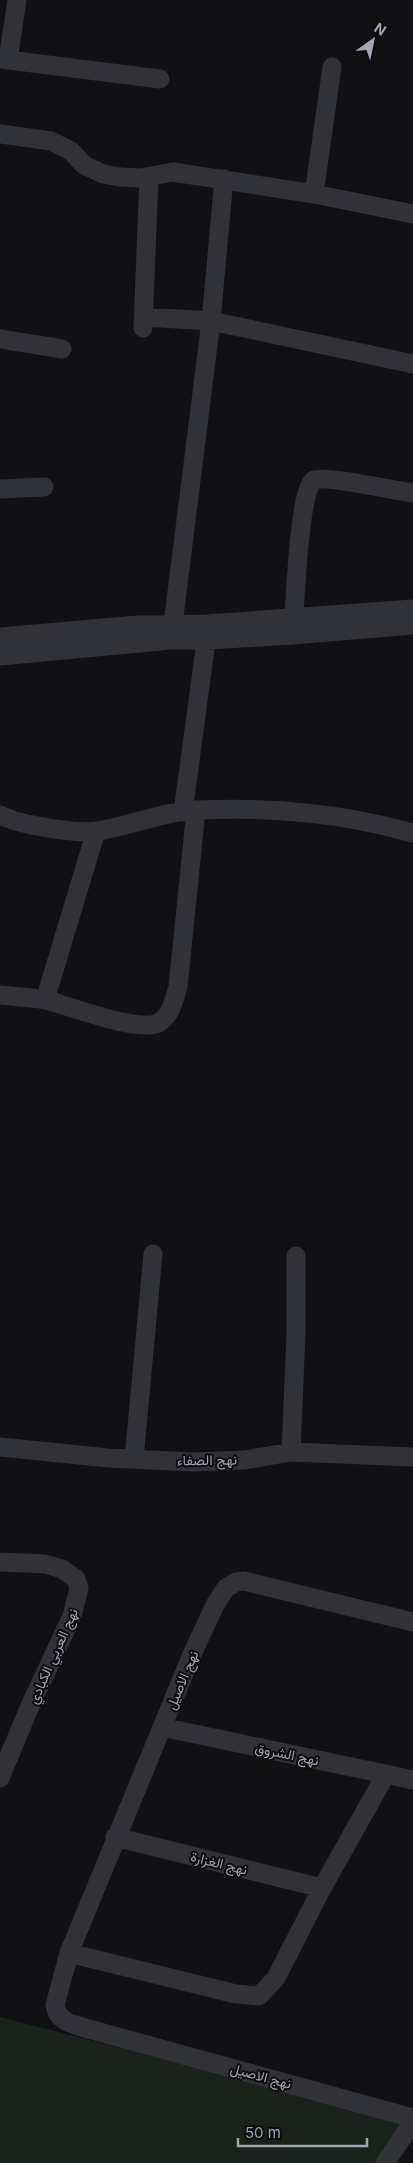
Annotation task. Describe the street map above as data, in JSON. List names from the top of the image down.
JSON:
{
  "streets": {
    "street": [
      "نهج الصفاء",
      "نهج العربي الكبادي",
      "نهج الاصيل",
      "نهج الشروق",
      "نهج الغزارة"
    ]
  },
  "crossings": [
    ["نهج الاصيل", "نهج الشروق"],
    ["نهج الاصيل", "نهج الغزارة"]
  ],
  "scale_bar": "50 m",
  "north": "top right"
}
